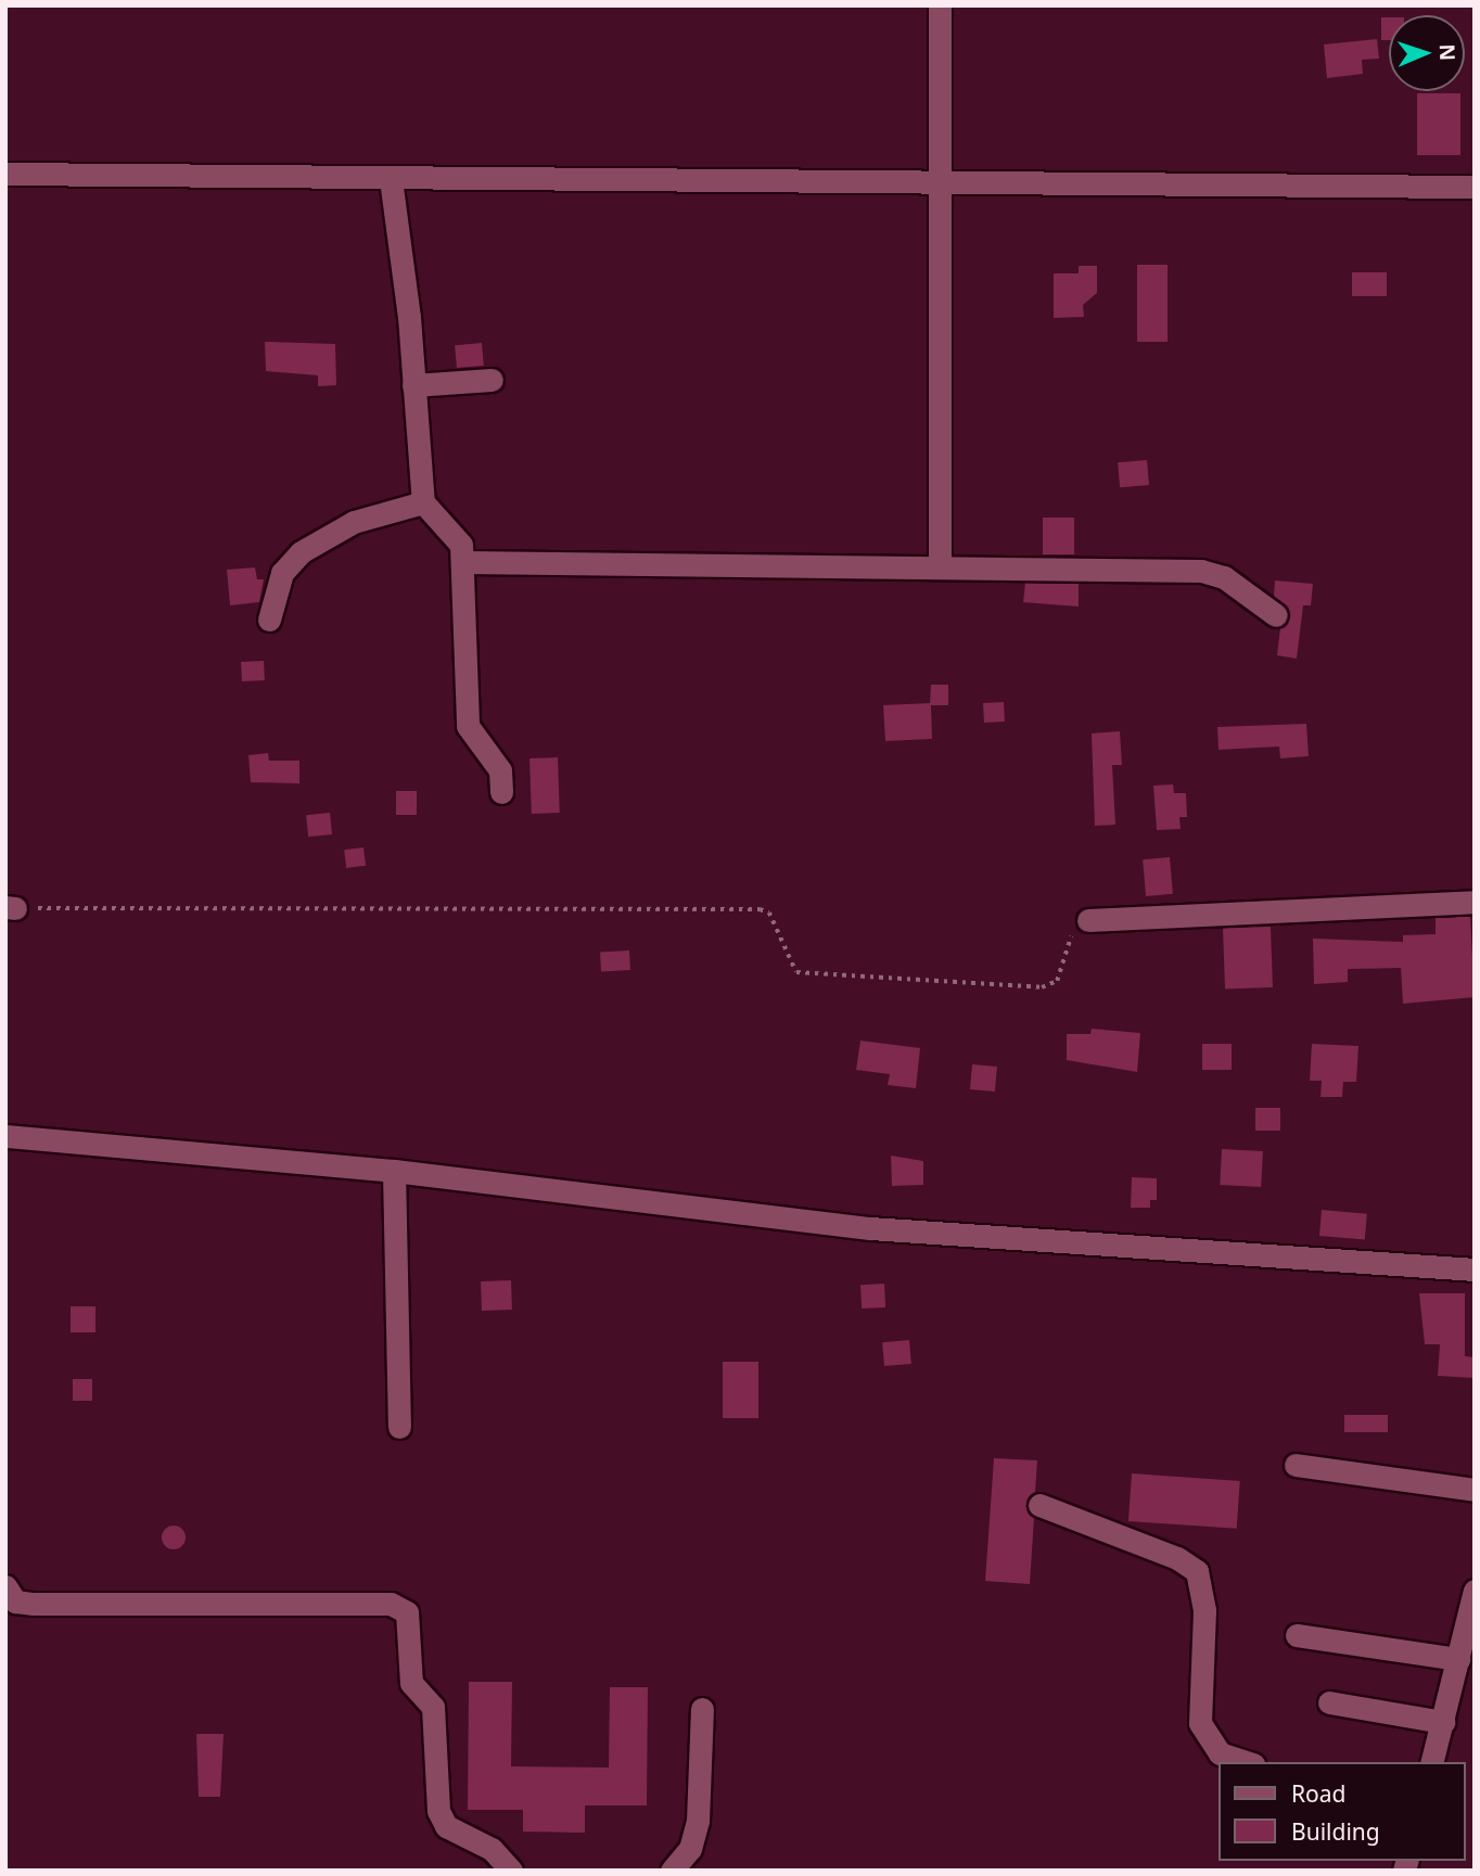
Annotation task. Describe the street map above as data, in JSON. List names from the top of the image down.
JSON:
{
  "legend": ["Road", "Building"],
  "north": "right"
}
